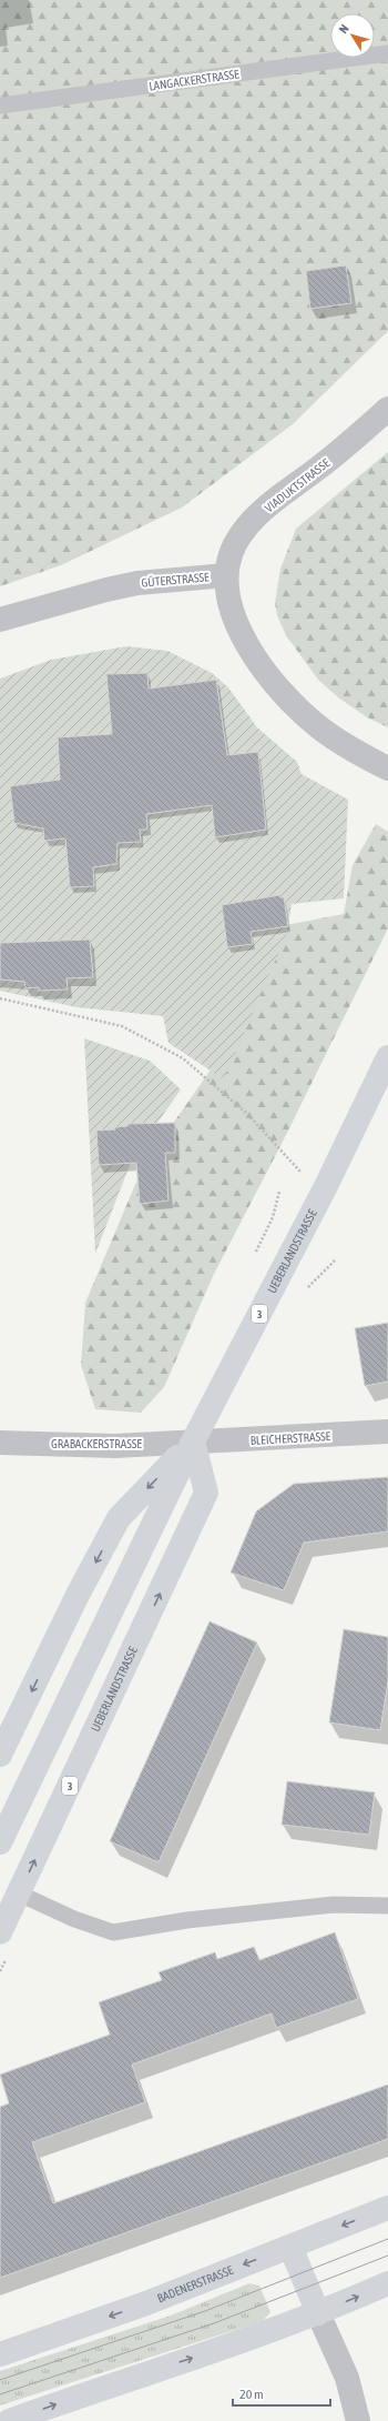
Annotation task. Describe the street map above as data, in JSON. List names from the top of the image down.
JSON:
{
  "streets": {
    "main road": ["UEBERLANDSTRASSE", "3", "BADENERSTRASSE"],
    "street": [
      "VIADUKTSTRASSE",
      "GÜTERSTRASSE",
      "BLEICHERSTRASSE",
      "GRABACKERSTRASSE"
    ],
    "lane": ["LANGACKERSTRASSE"]
  },
  "crossings": [
    ["VIADUKTSTRASSE", "GÜTERSTRASSE"],
    ["UEBERLANDSTRASSE", "BLEICHERSTRASSE"],
    ["UEBERLANDSTRASSE", "GRABACKERSTRASSE"],
    ["BLEICHERSTRASSE", "GRABACKERSTRASSE"]
  ],
  "scale_bar": "20 m",
  "north": "top left"
}
